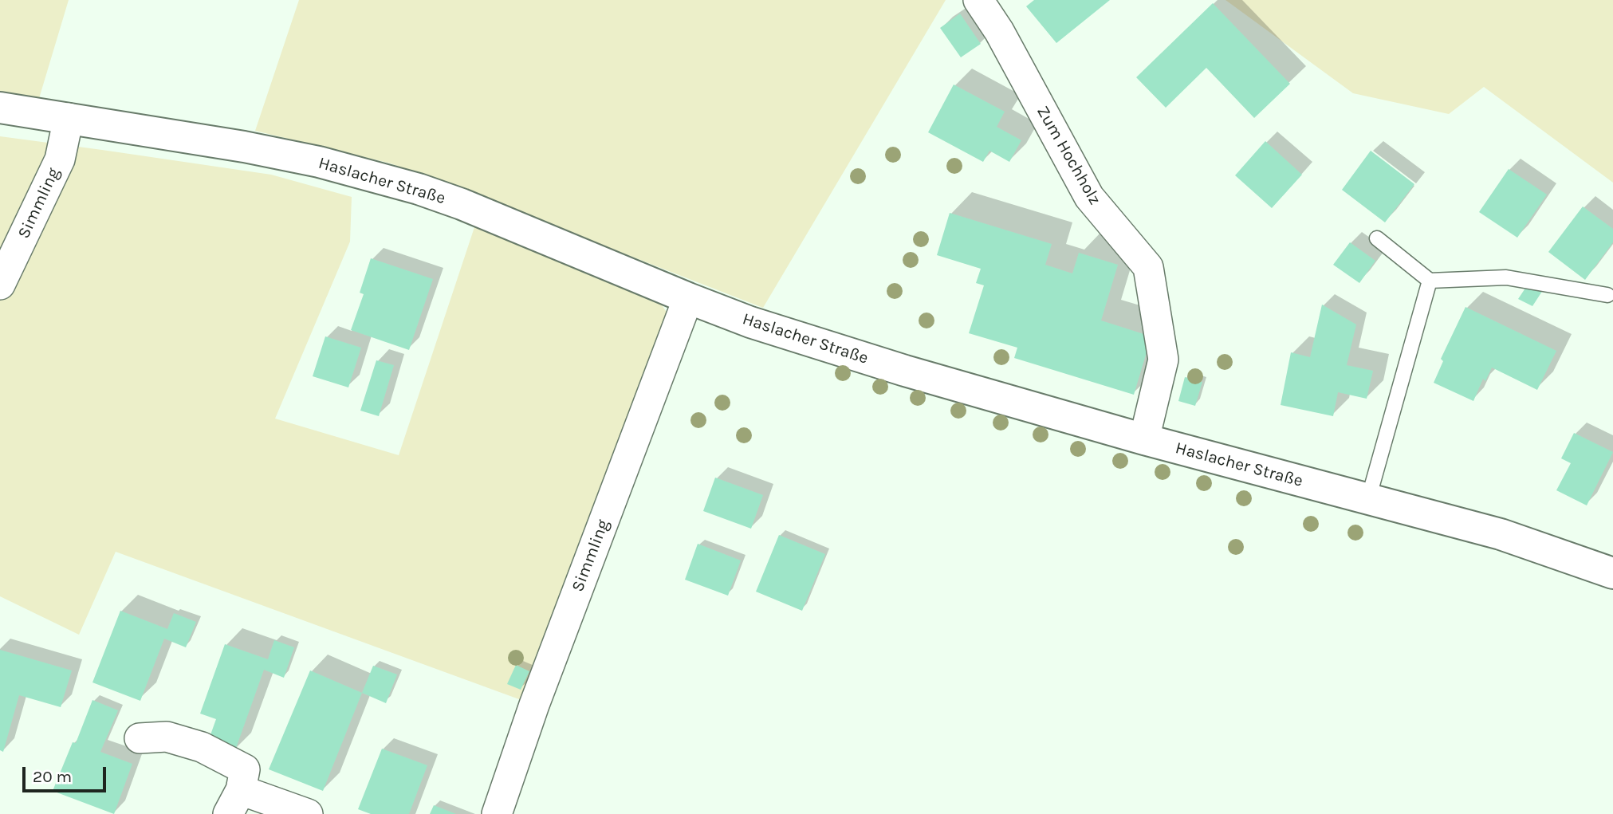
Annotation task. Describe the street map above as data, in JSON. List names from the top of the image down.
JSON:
{
  "streets": {
    "street": ["Zum Hochholz", "Haslacher Straße", "Simmling"]
  },
  "crossings": [
    ["Zum Hochholz", "Haslacher Straße"],
    ["Haslacher Straße", "Simmling"]
  ],
  "scale_bar": "20 m"
}
